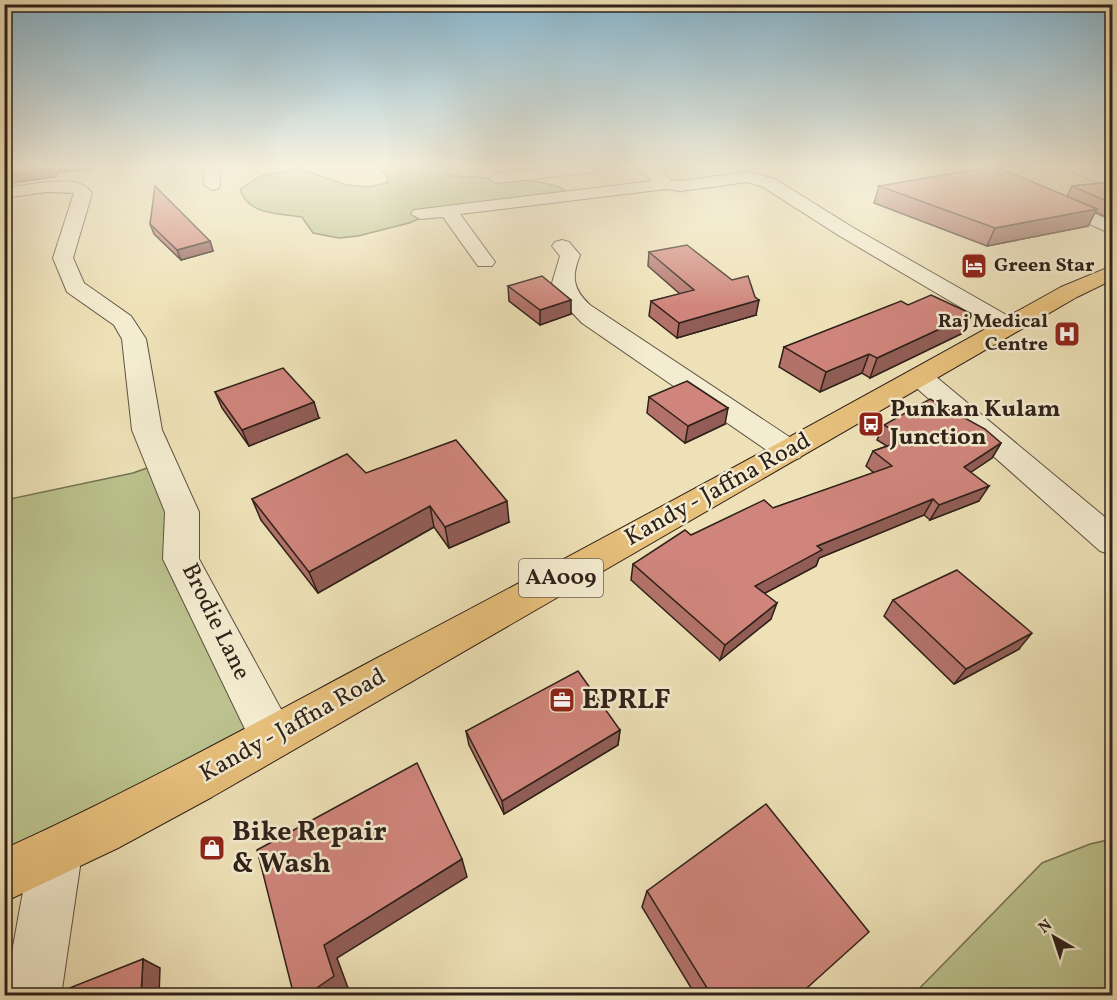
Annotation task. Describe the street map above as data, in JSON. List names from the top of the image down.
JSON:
{
  "streets": {
    "highway": ["Kandy - Jaffna Road", "AA009"],
    "street": ["Brodie Lane"]
  },
  "crossings": [
    ["Kandy - Jaffna Road", "Brodie Lane"]
  ],
  "places": {
    "hotel": ["Green Star"],
    "hospital": ["Raj Medical Centre"],
    "bus stop": ["Punkan Kulam Junction"],
    "office": ["EPRLF"],
    "shop": ["Bike Repair & Wash"]
  },
  "north": "top left"
}
